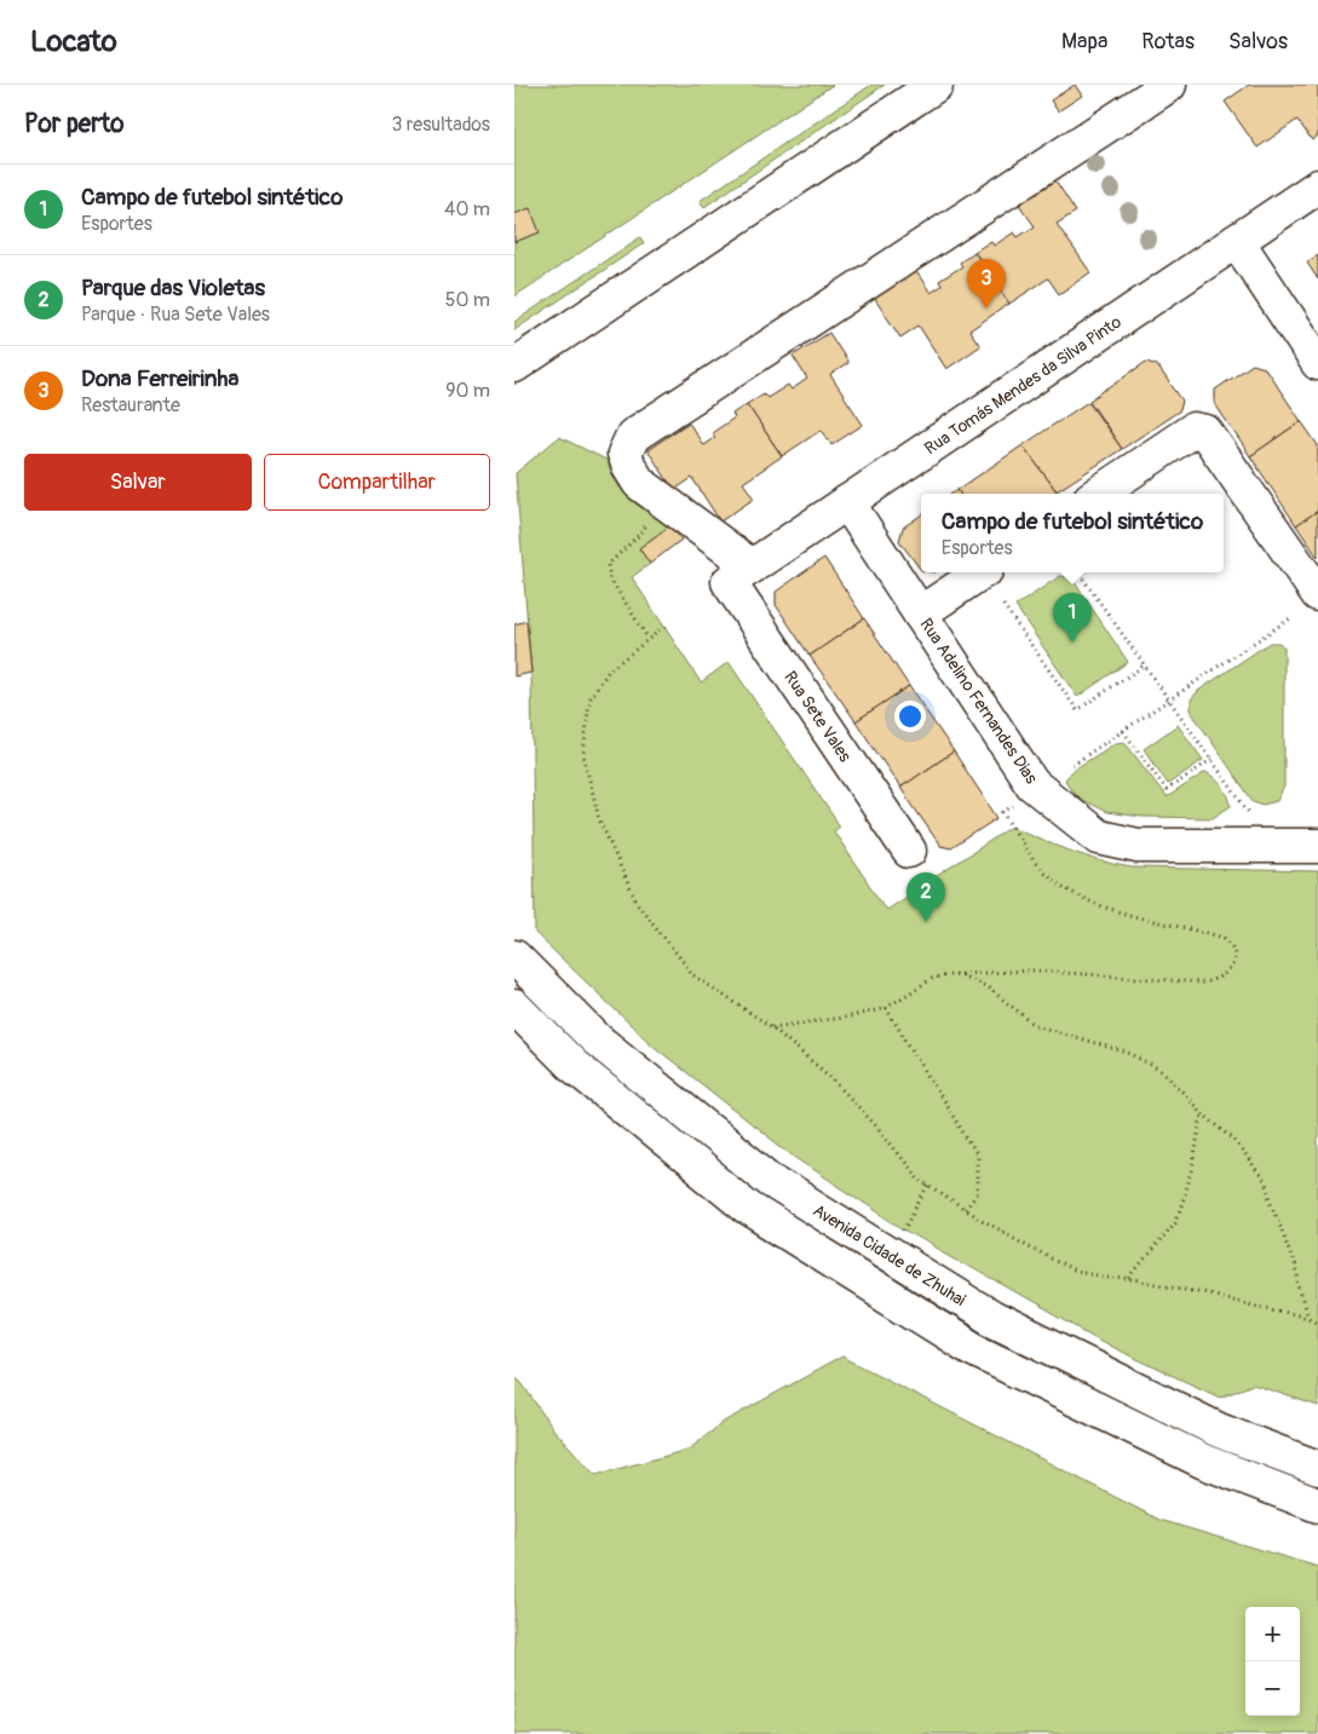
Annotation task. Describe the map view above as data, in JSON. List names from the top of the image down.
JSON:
{
  "streets": {
    "street": [
      "Rua Tomás Mendes da Silva Pinto",
      "Rua Adelino Fernandes Dias",
      "Rua Sete Vales",
      "Avenida Cidade de Zhuhai"
    ]
  },
  "crossings": [
    ["Rua Tomás Mendes da Silva Pinto", "Rua Sete Vales"]
  ],
  "page": {
    "header": "Locato",
    "nav": ["Mapa", "Rotas", "Salvos"],
    "heading": ["Por perto", "3 resultados"],
    "list": [
      {
        "mark": "1",
        "name": "Campo de futebol sintético",
        "note": "Esportes",
        "value": "40 m"
      },
      {
        "mark": "2",
        "name": "Parque das Violetas",
        "note": "Parque · Rua Sete Vales",
        "value": "50 m"
      },
      {
        "mark": "3",
        "name": "Dona Ferreirinha",
        "note": "Restaurante",
        "value": "90 m"
      }
    ],
    "pins": ["3", "1", "2"],
    "buttons": ["Salvar", "Compartilhar"],
    "popup": ["Campo de futebol sintético", "Esportes"],
    "map_buttons": ["+", "−"]
  }
}
